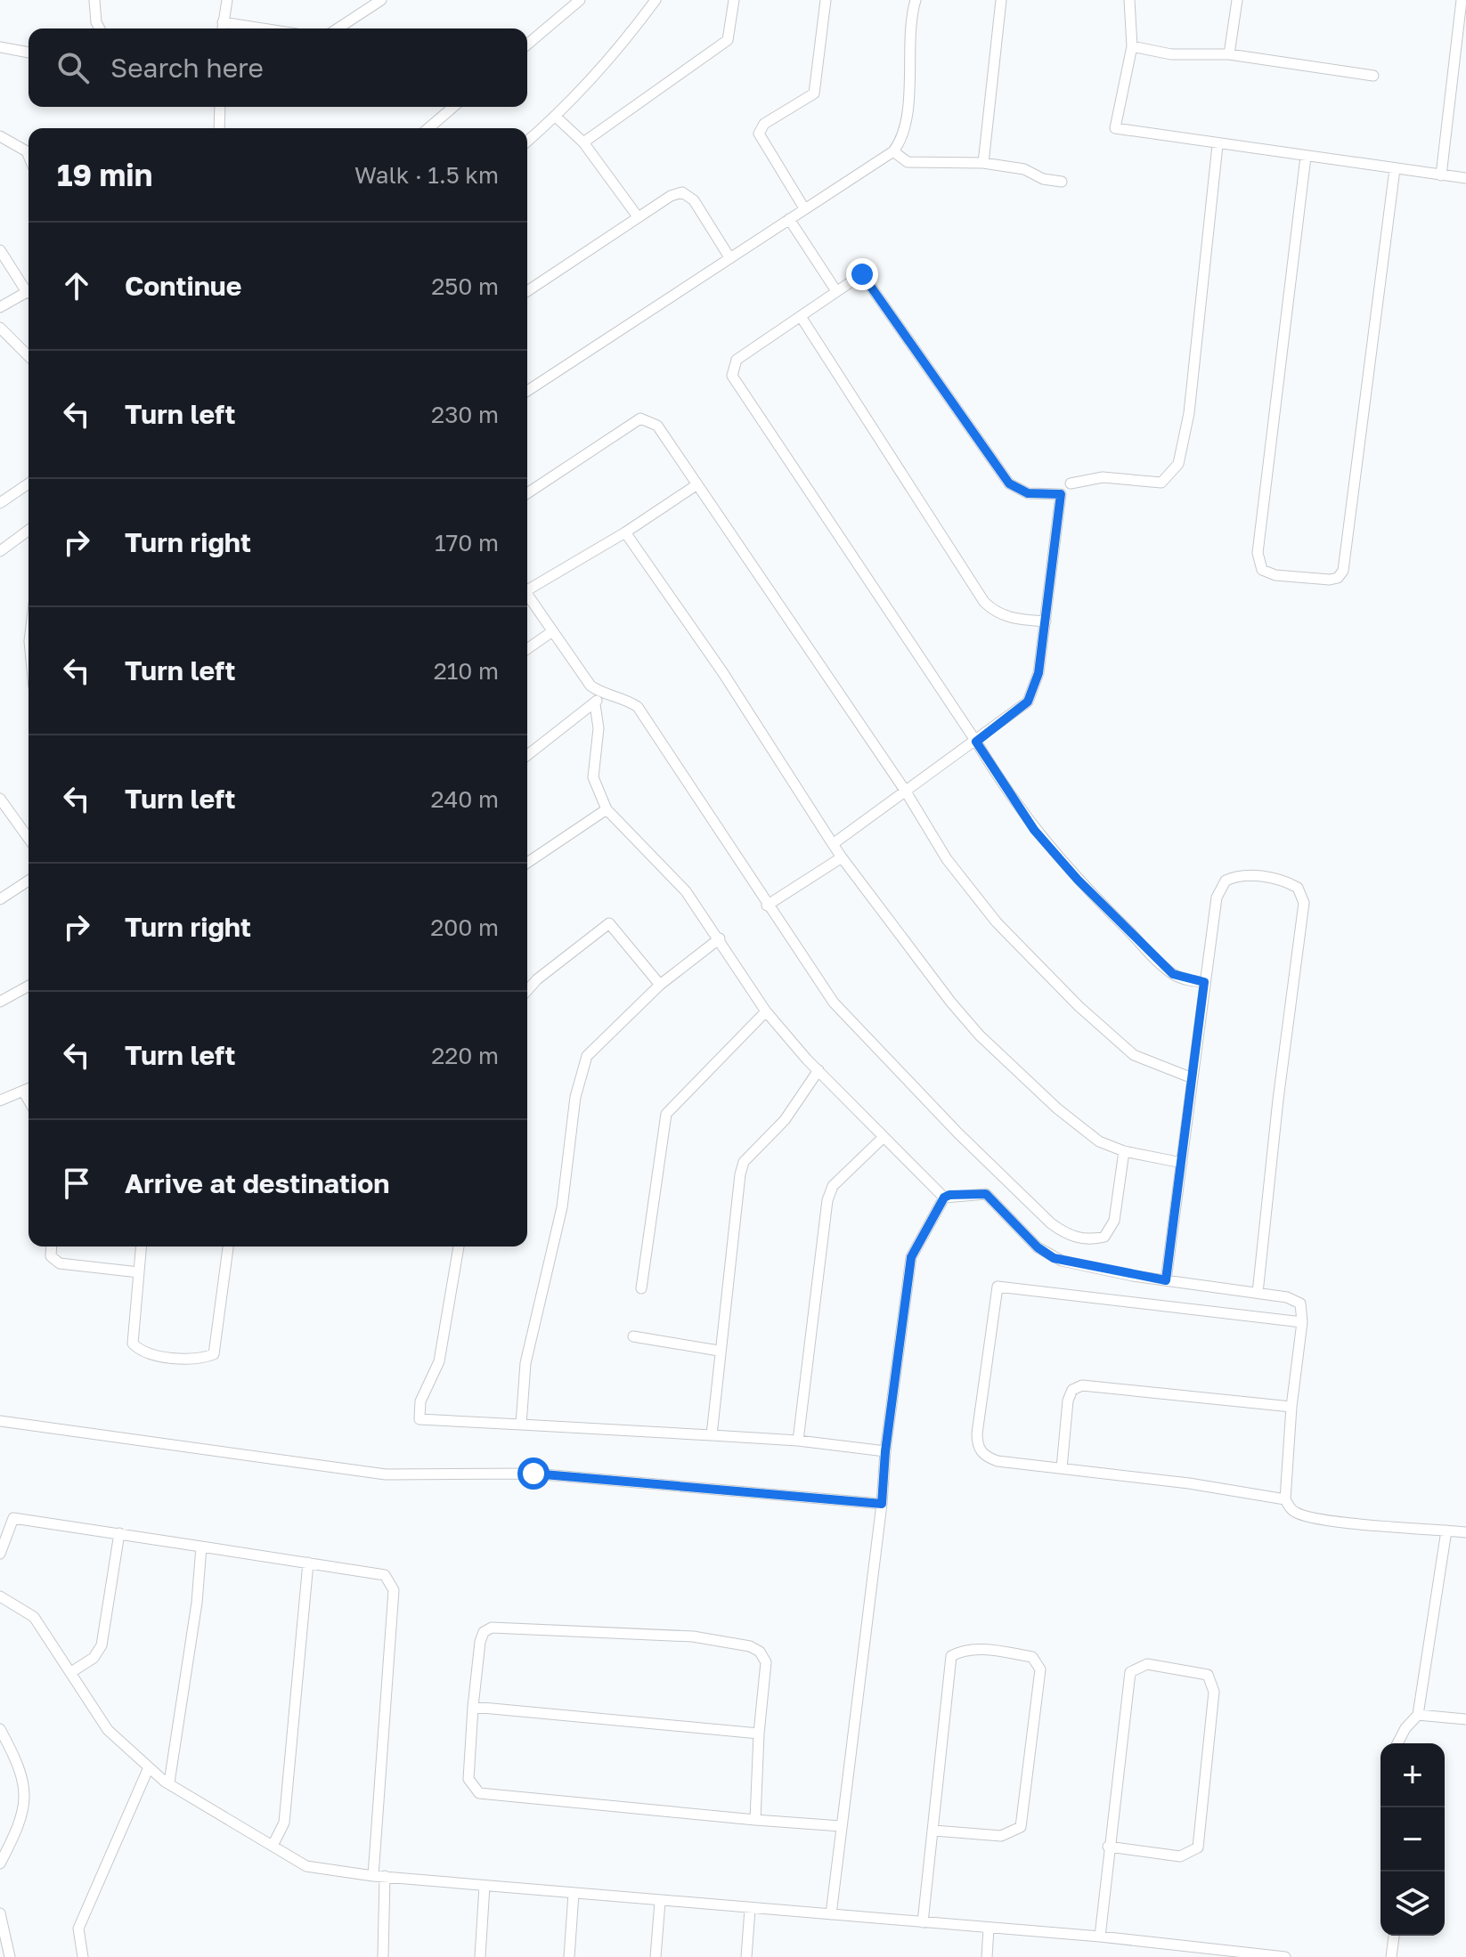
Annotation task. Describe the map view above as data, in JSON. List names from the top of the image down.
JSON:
{
  "page": {
    "search": "Search here",
    "heading": ["19 min", "Walk · 1.5 km"],
    "list": [
      ["Continue", "250 m"],
      ["Turn left", "230 m"],
      ["Turn right", "170 m"],
      ["Turn left", "210 m"],
      ["Turn left", "240 m"],
      ["Turn right", "200 m"],
      ["Turn left", "220 m"],
      "Arrive at destination"
    ],
    "map_buttons": ["+", "−"]
  }
}
